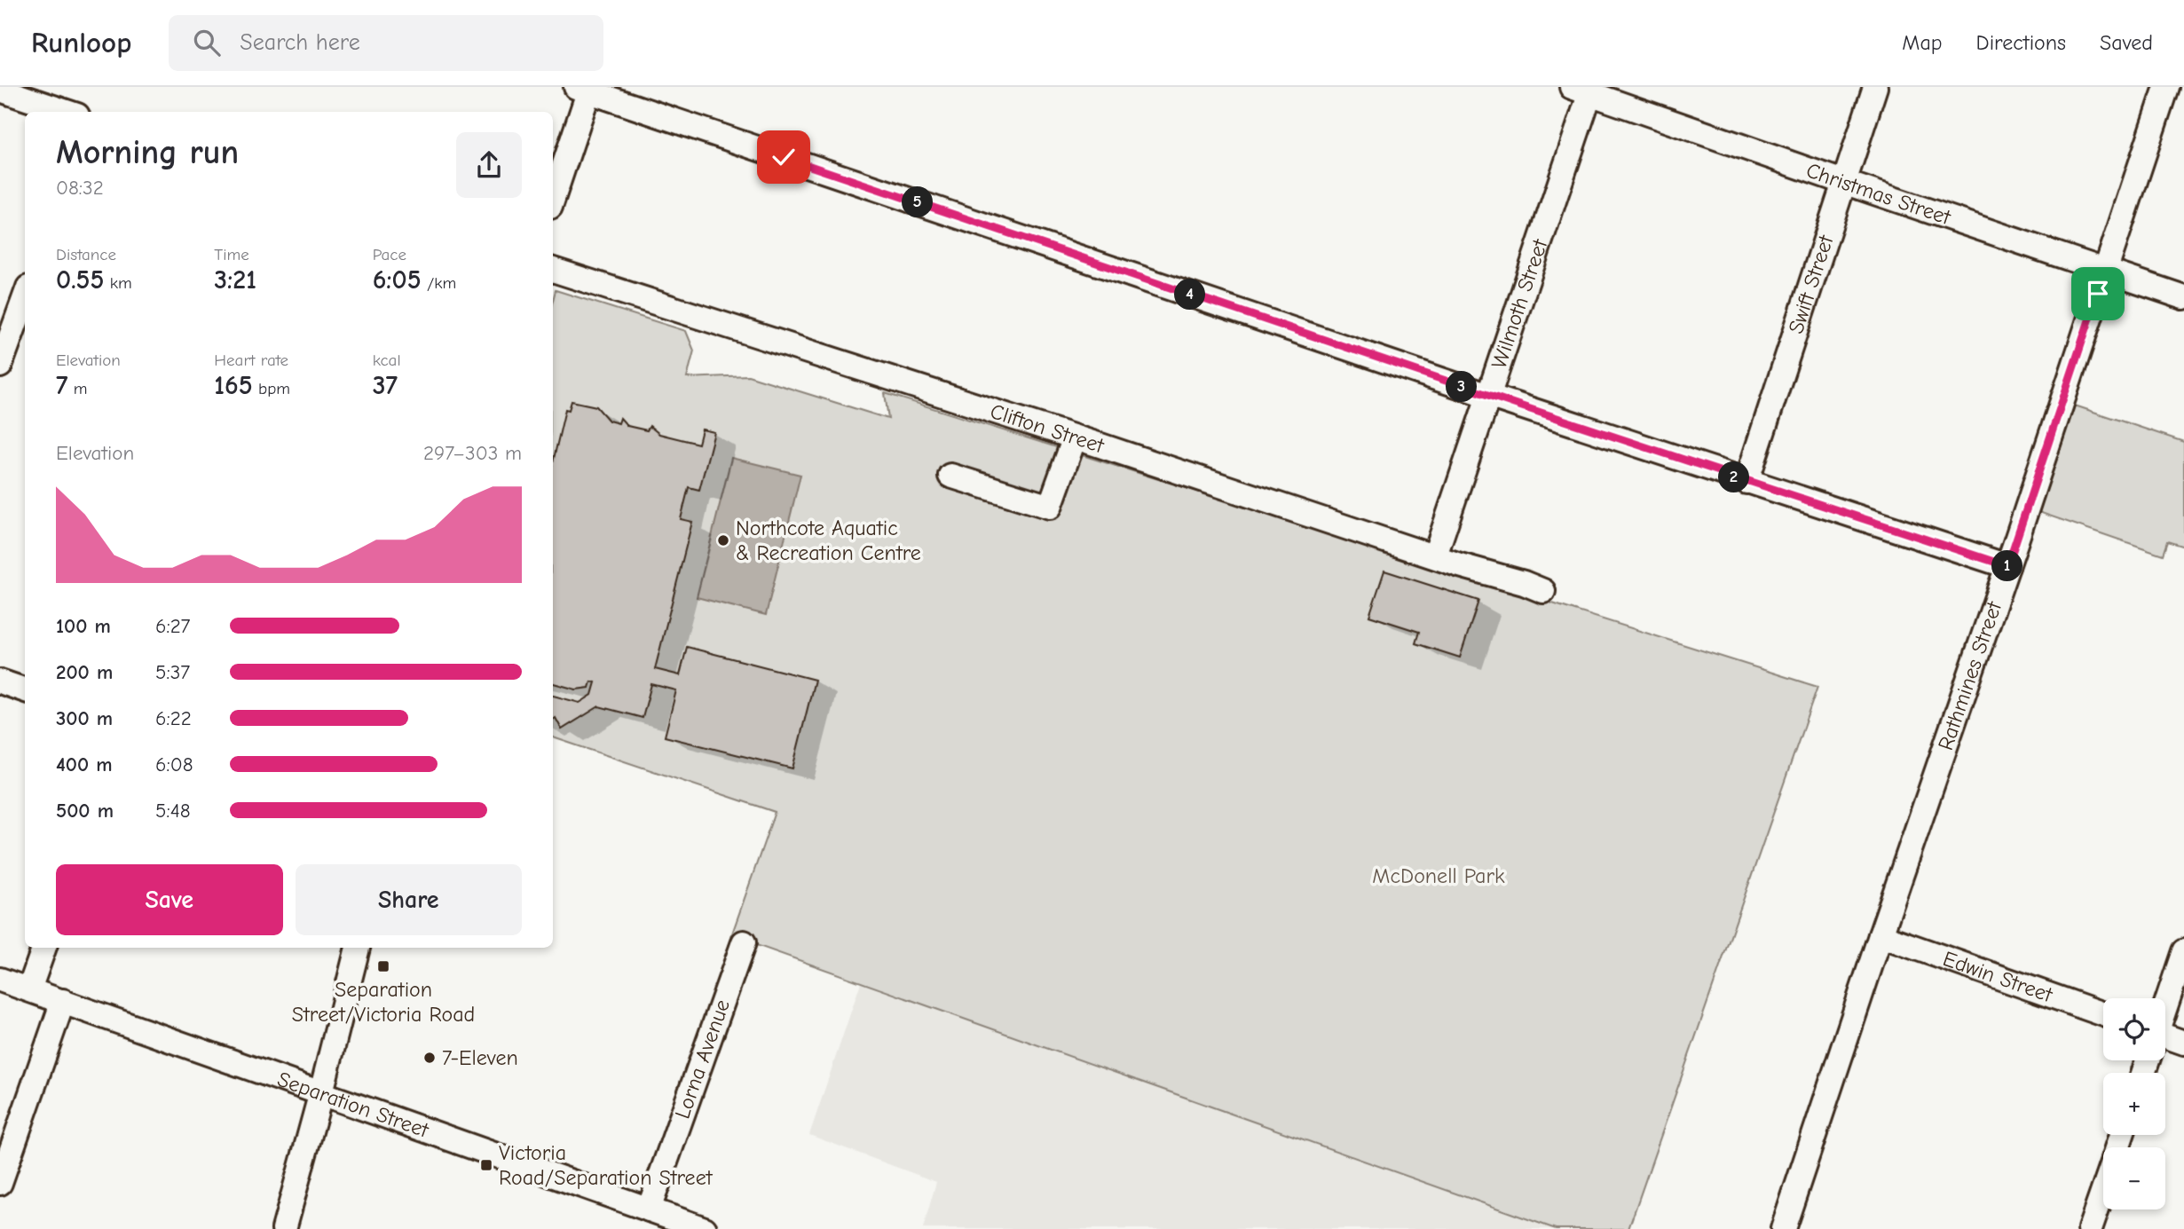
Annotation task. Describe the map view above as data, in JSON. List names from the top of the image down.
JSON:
{
  "streets": {
    "street": [
      "Christmas Street",
      "Swift Street",
      "Wilmoth Street",
      "Clifton Street",
      "Rathmines Street",
      "Edwin Street",
      "Lorna Avenue",
      "Separation Street"
    ]
  },
  "crossings": [
    ["Christmas Street", "Swift Street"],
    ["Christmas Street", "Wilmoth Street"],
    ["Christmas Street", "Rathmines Street"],
    ["Wilmoth Street", "Clifton Street"],
    ["Rathmines Street", "Edwin Street"],
    ["Lorna Avenue", "Separation Street"]
  ],
  "parks": ["McDonell Park"],
  "places": {
    "other": ["Northcote Aquatic & Recreation Centre", "7-Eleven"],
    "transit": ["Separation Street/Victoria Road", "Victoria Road/Separation Street"]
  },
  "page": {
    "header": "Runloop",
    "search": "Search here",
    "nav": ["Map", "Directions", "Saved"],
    "heading": ["Morning run", "08:32"],
    "pins": [
      "5",
      "4",
      "3",
      "2",
      "1"
    ],
    "stats": [
      ["Distance", "0.55 km"],
      ["Time", "3:21"],
      ["Pace", "6:05 /km"],
      ["Elevation", "7 m"],
      ["Heart rate", "165 bpm"],
      ["kcal", "37"]
    ],
    "chart": ["Elevation", "297–303 m"],
    "list": [
      {
        "name": "100 m",
        "note": "6:27"
      },
      {
        "name": "200 m",
        "note": "5:37"
      },
      {
        "name": "300 m",
        "note": "6:22"
      },
      {
        "name": "400 m",
        "note": "6:08"
      },
      {
        "name": "500 m",
        "note": "5:48"
      }
    ],
    "buttons": ["Save", "Share"],
    "map_buttons": ["+", "−"]
  }
}
